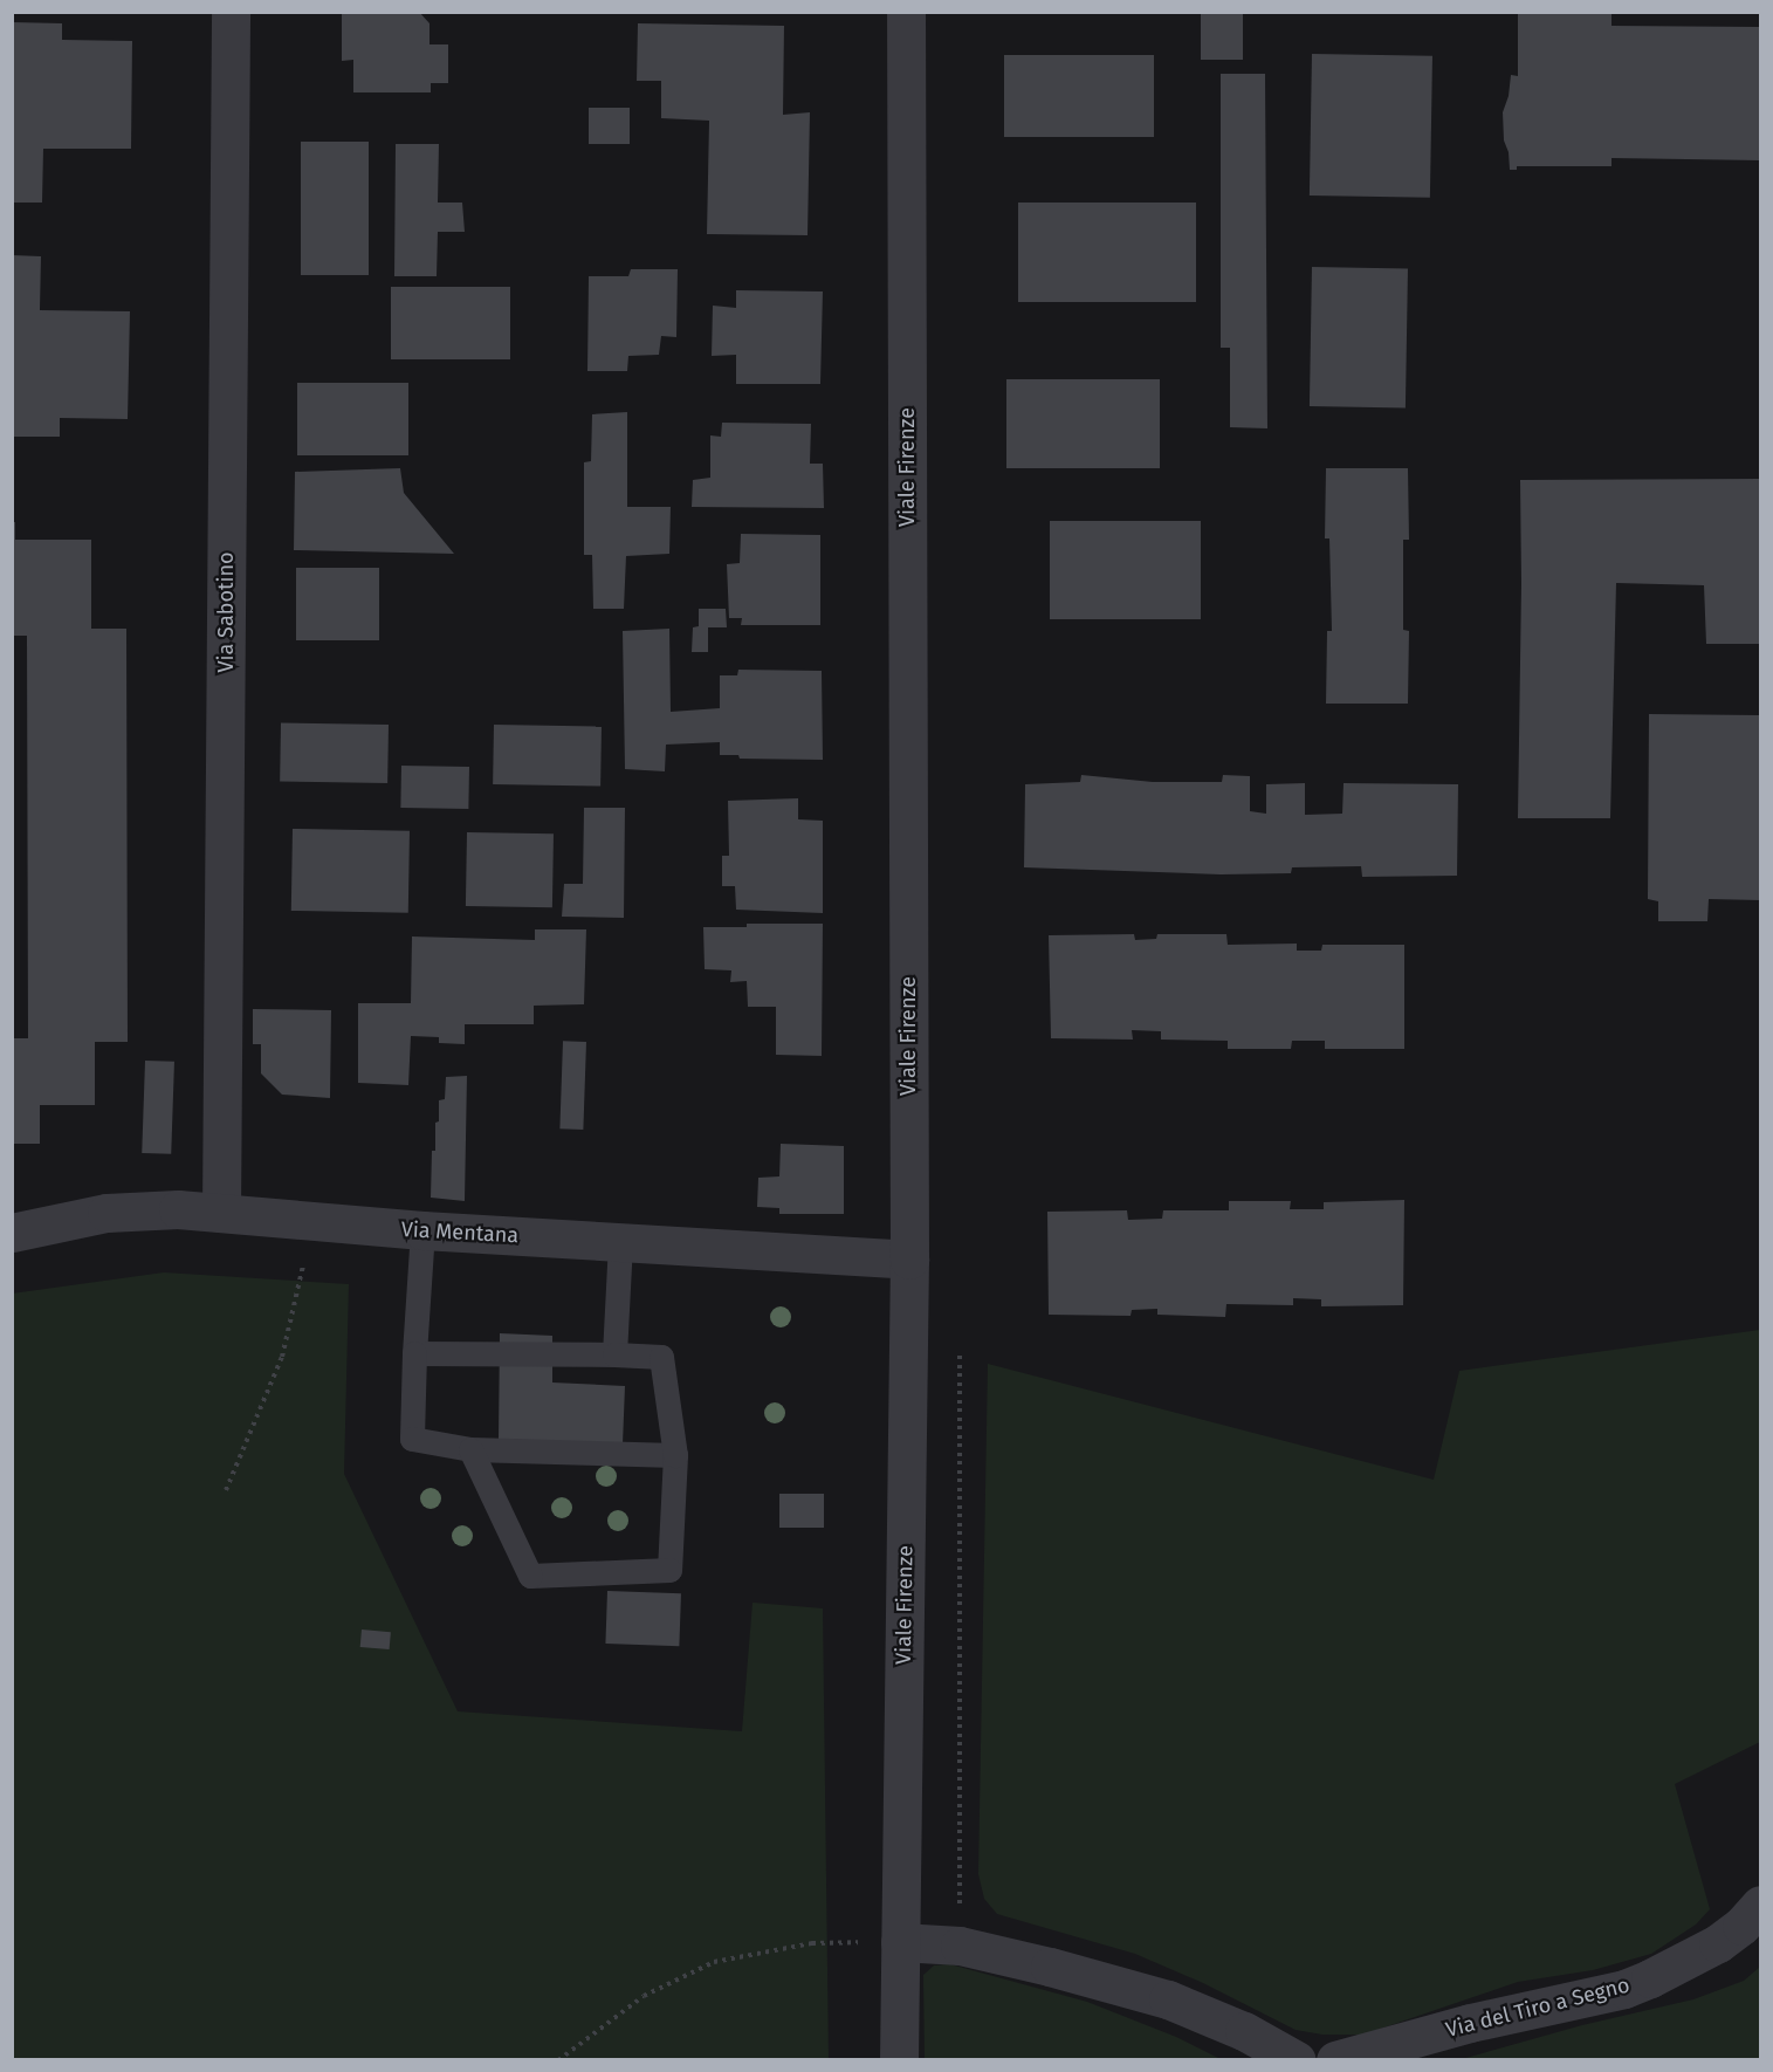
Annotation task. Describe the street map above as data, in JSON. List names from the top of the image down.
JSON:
{
  "streets": {
    "street": [
      "Viale Firenze",
      "Via Sabotino",
      "Via Mentana",
      "Via del Tiro a Segno"
    ]
  },
  "crossings": [
    ["Viale Firenze", "Via Mentana"],
    ["Via Sabotino", "Via Mentana"]
  ]
}
